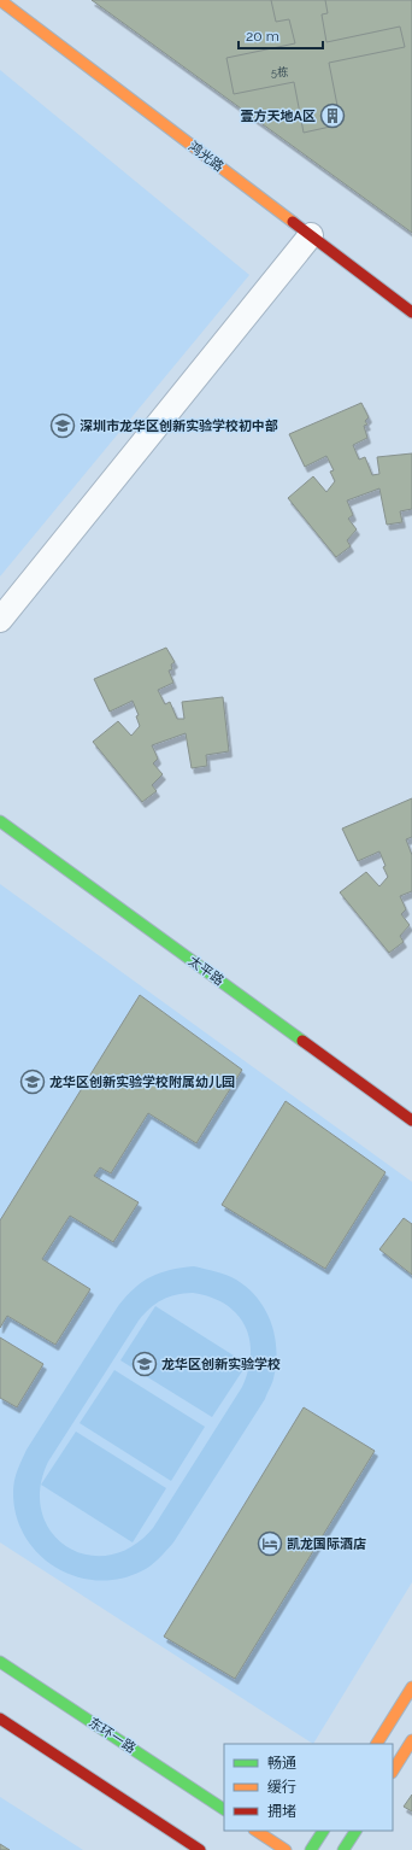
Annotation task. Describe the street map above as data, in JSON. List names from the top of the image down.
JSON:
{
  "streets": {
    "street": ["鸿光路", "太平路", "东环一路"]
  },
  "places": {
    "building": ["壹方天地A区"],
    "school or university": ["深圳市龙华区创新实验学校初中部", "龙华区创新实验学校附属幼儿园", "龙华区创新实验学校"],
    "hotel": ["凯龙国际酒店"]
  },
  "house_numbers": ["5栋"],
  "legend": ["畅通", "缓行", "拥堵"],
  "scale_bar": "20 m"
}
